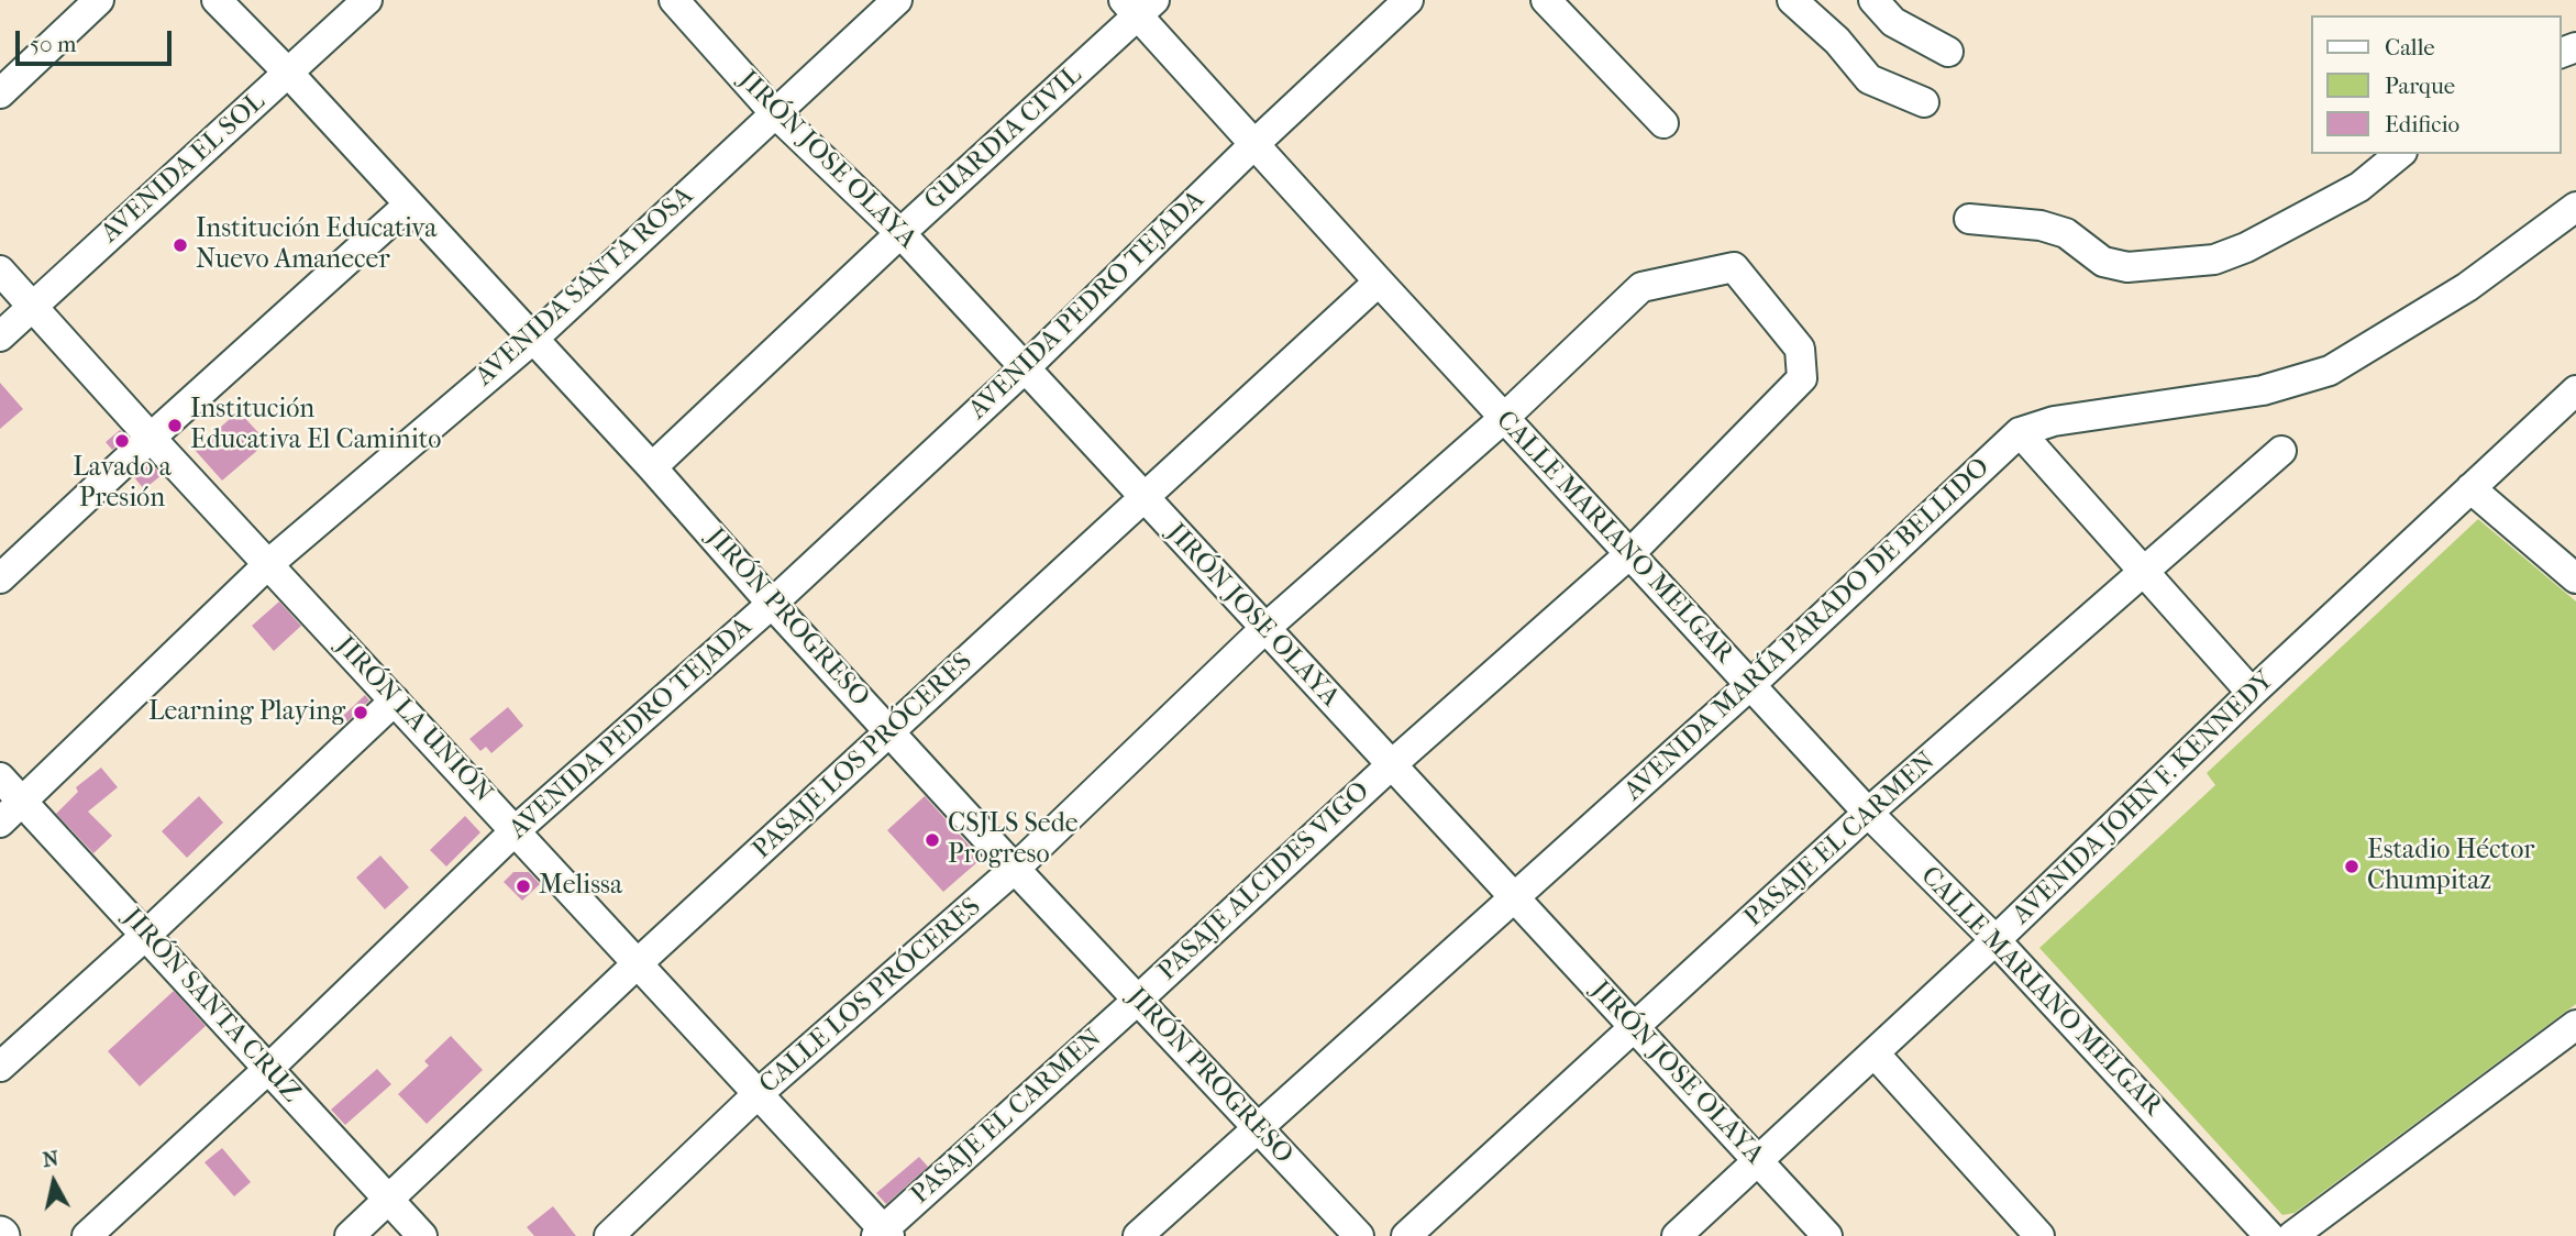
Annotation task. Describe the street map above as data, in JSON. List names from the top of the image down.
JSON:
{
  "streets": {
    "street": [
      "GUARDIA CIVIL",
      "JIRÓN JOSE OLAYA",
      "AVENIDA EL SOL",
      "AVENIDA SANTA ROSA",
      "AVENIDA PEDRO TEJADA",
      "CALLE MARIANO MELGAR",
      "JIRÓN PROGRESO",
      "AVENIDA MARÍA PARADO DE BELLIDO",
      "JIRÓN LA UNIÓN",
      "PASAJE LOS PRÓCERES",
      "AVENIDA JOHN F. KENNEDY",
      "PASAJE EL CARMEN",
      "PASAJE ALCIDES VIGO",
      "CALLE LOS PRÓCERES",
      "JIRÓN SANTA CRUZ"
    ]
  },
  "crossings": [
    ["GUARDIA CIVIL", "JIRÓN JOSE OLAYA"],
    ["GUARDIA CIVIL", "CALLE MARIANO MELGAR"],
    ["GUARDIA CIVIL", "JIRÓN PROGRESO"],
    ["JIRÓN JOSE OLAYA", "AVENIDA SANTA ROSA"],
    ["JIRÓN JOSE OLAYA", "AVENIDA PEDRO TEJADA"],
    ["JIRÓN JOSE OLAYA", "AVENIDA MARÍA PARADO DE BELLIDO"],
    ["JIRÓN JOSE OLAYA", "PASAJE LOS PRÓCERES"],
    ["JIRÓN JOSE OLAYA", "AVENIDA JOHN F. KENNEDY"],
    ["JIRÓN JOSE OLAYA", "PASAJE EL CARMEN"],
    ["JIRÓN JOSE OLAYA", "PASAJE ALCIDES VIGO"],
    ["JIRÓN JOSE OLAYA", "CALLE LOS PRÓCERES"],
    ["AVENIDA EL SOL", "JIRÓN PROGRESO"],
    ["AVENIDA EL SOL", "JIRÓN LA UNIÓN"],
    ["AVENIDA SANTA ROSA", "JIRÓN PROGRESO"],
    ["AVENIDA SANTA ROSA", "JIRÓN LA UNIÓN"],
    ["AVENIDA SANTA ROSA", "JIRÓN SANTA CRUZ"],
    ["AVENIDA PEDRO TEJADA", "CALLE MARIANO MELGAR"],
    ["AVENIDA PEDRO TEJADA", "JIRÓN PROGRESO"],
    ["AVENIDA PEDRO TEJADA", "JIRÓN LA UNIÓN"],
    ["AVENIDA PEDRO TEJADA", "JIRÓN SANTA CRUZ"],
    ["CALLE MARIANO MELGAR", "AVENIDA MARÍA PARADO DE BELLIDO"],
    ["CALLE MARIANO MELGAR", "PASAJE LOS PRÓCERES"],
    ["CALLE MARIANO MELGAR", "AVENIDA JOHN F. KENNEDY"],
    ["CALLE MARIANO MELGAR", "PASAJE EL CARMEN"],
    ["CALLE MARIANO MELGAR", "PASAJE ALCIDES VIGO"],
    ["CALLE MARIANO MELGAR", "CALLE LOS PRÓCERES"],
    ["JIRÓN PROGRESO", "AVENIDA MARÍA PARADO DE BELLIDO"],
    ["JIRÓN PROGRESO", "PASAJE LOS PRÓCERES"],
    ["JIRÓN PROGRESO", "PASAJE EL CARMEN"],
    ["JIRÓN PROGRESO", "PASAJE ALCIDES VIGO"],
    ["JIRÓN PROGRESO", "CALLE LOS PRÓCERES"],
    ["JIRÓN LA UNIÓN", "PASAJE LOS PRÓCERES"],
    ["JIRÓN LA UNIÓN", "PASAJE EL CARMEN"],
    ["JIRÓN LA UNIÓN", "CALLE LOS PRÓCERES"],
    ["PASAJE LOS PRÓCERES", "JIRÓN SANTA CRUZ"],
    ["PASAJE EL CARMEN", "PASAJE ALCIDES VIGO"],
    ["PASAJE ALCIDES VIGO", "CALLE LOS PRÓCERES"]
  ],
  "places": [
    "Institución Educativa Nuevo Amanecer",
    "Institución Educativa El Caminito",
    "Lavado a Presión",
    "Learning Playing",
    "CSJLS Sede Progreso",
    "Estadio Héctor Chumpitaz",
    "Melissa"
  ],
  "legend": ["Calle", "Parque", "Edificio"],
  "scale_bar": "50 m",
  "north": "top"
}
